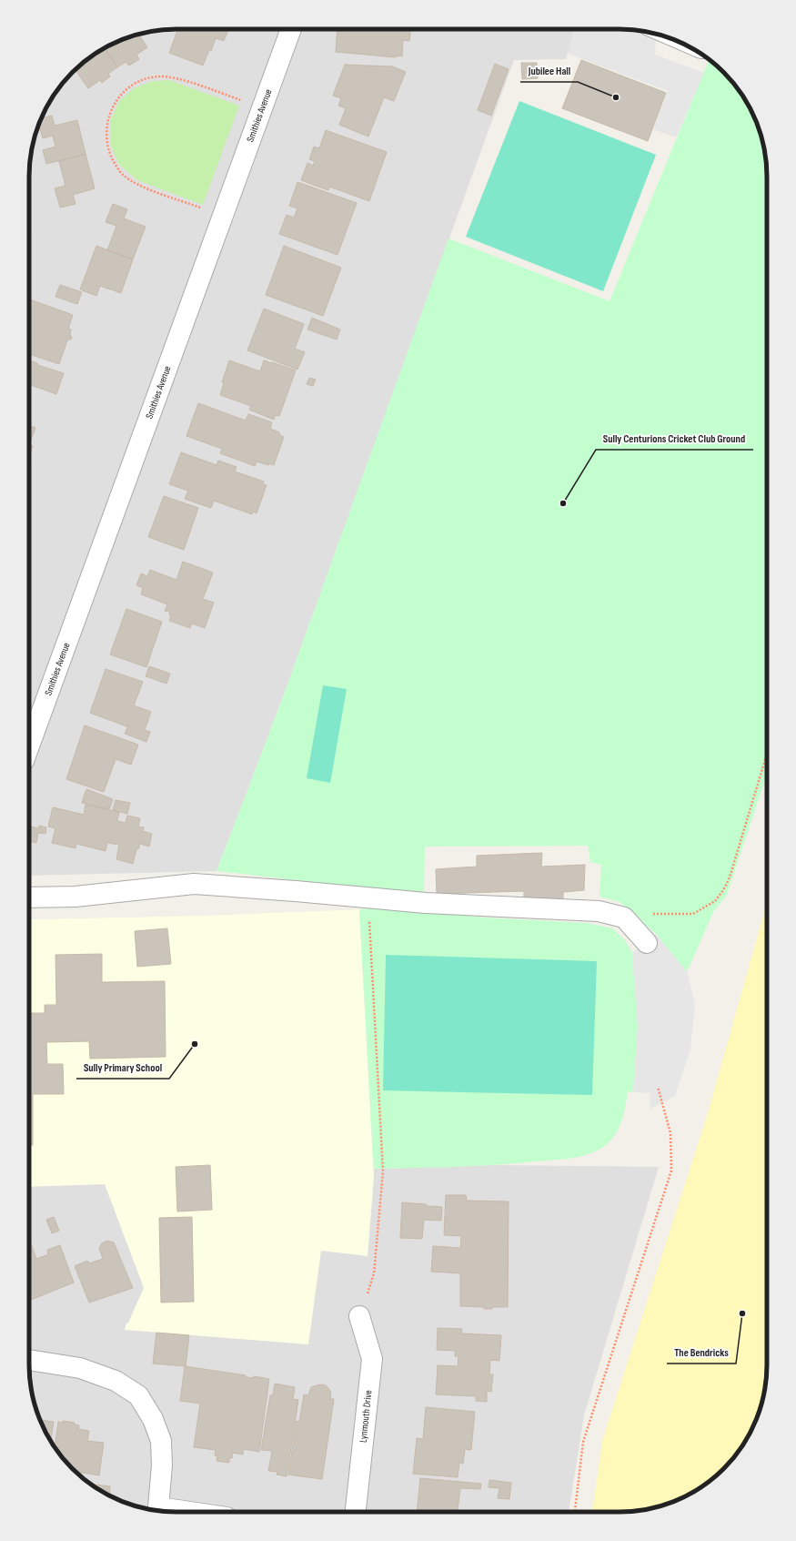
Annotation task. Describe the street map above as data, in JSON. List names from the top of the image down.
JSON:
{
  "streets": {
    "street": ["Smithies Avenue", "Lynmouth Drive"]
  },
  "places": [
    "Jubilee Hall",
    "Sully Centurions Cricket Club Ground",
    "Sully Primary School",
    "The Bendricks"
  ]
}
